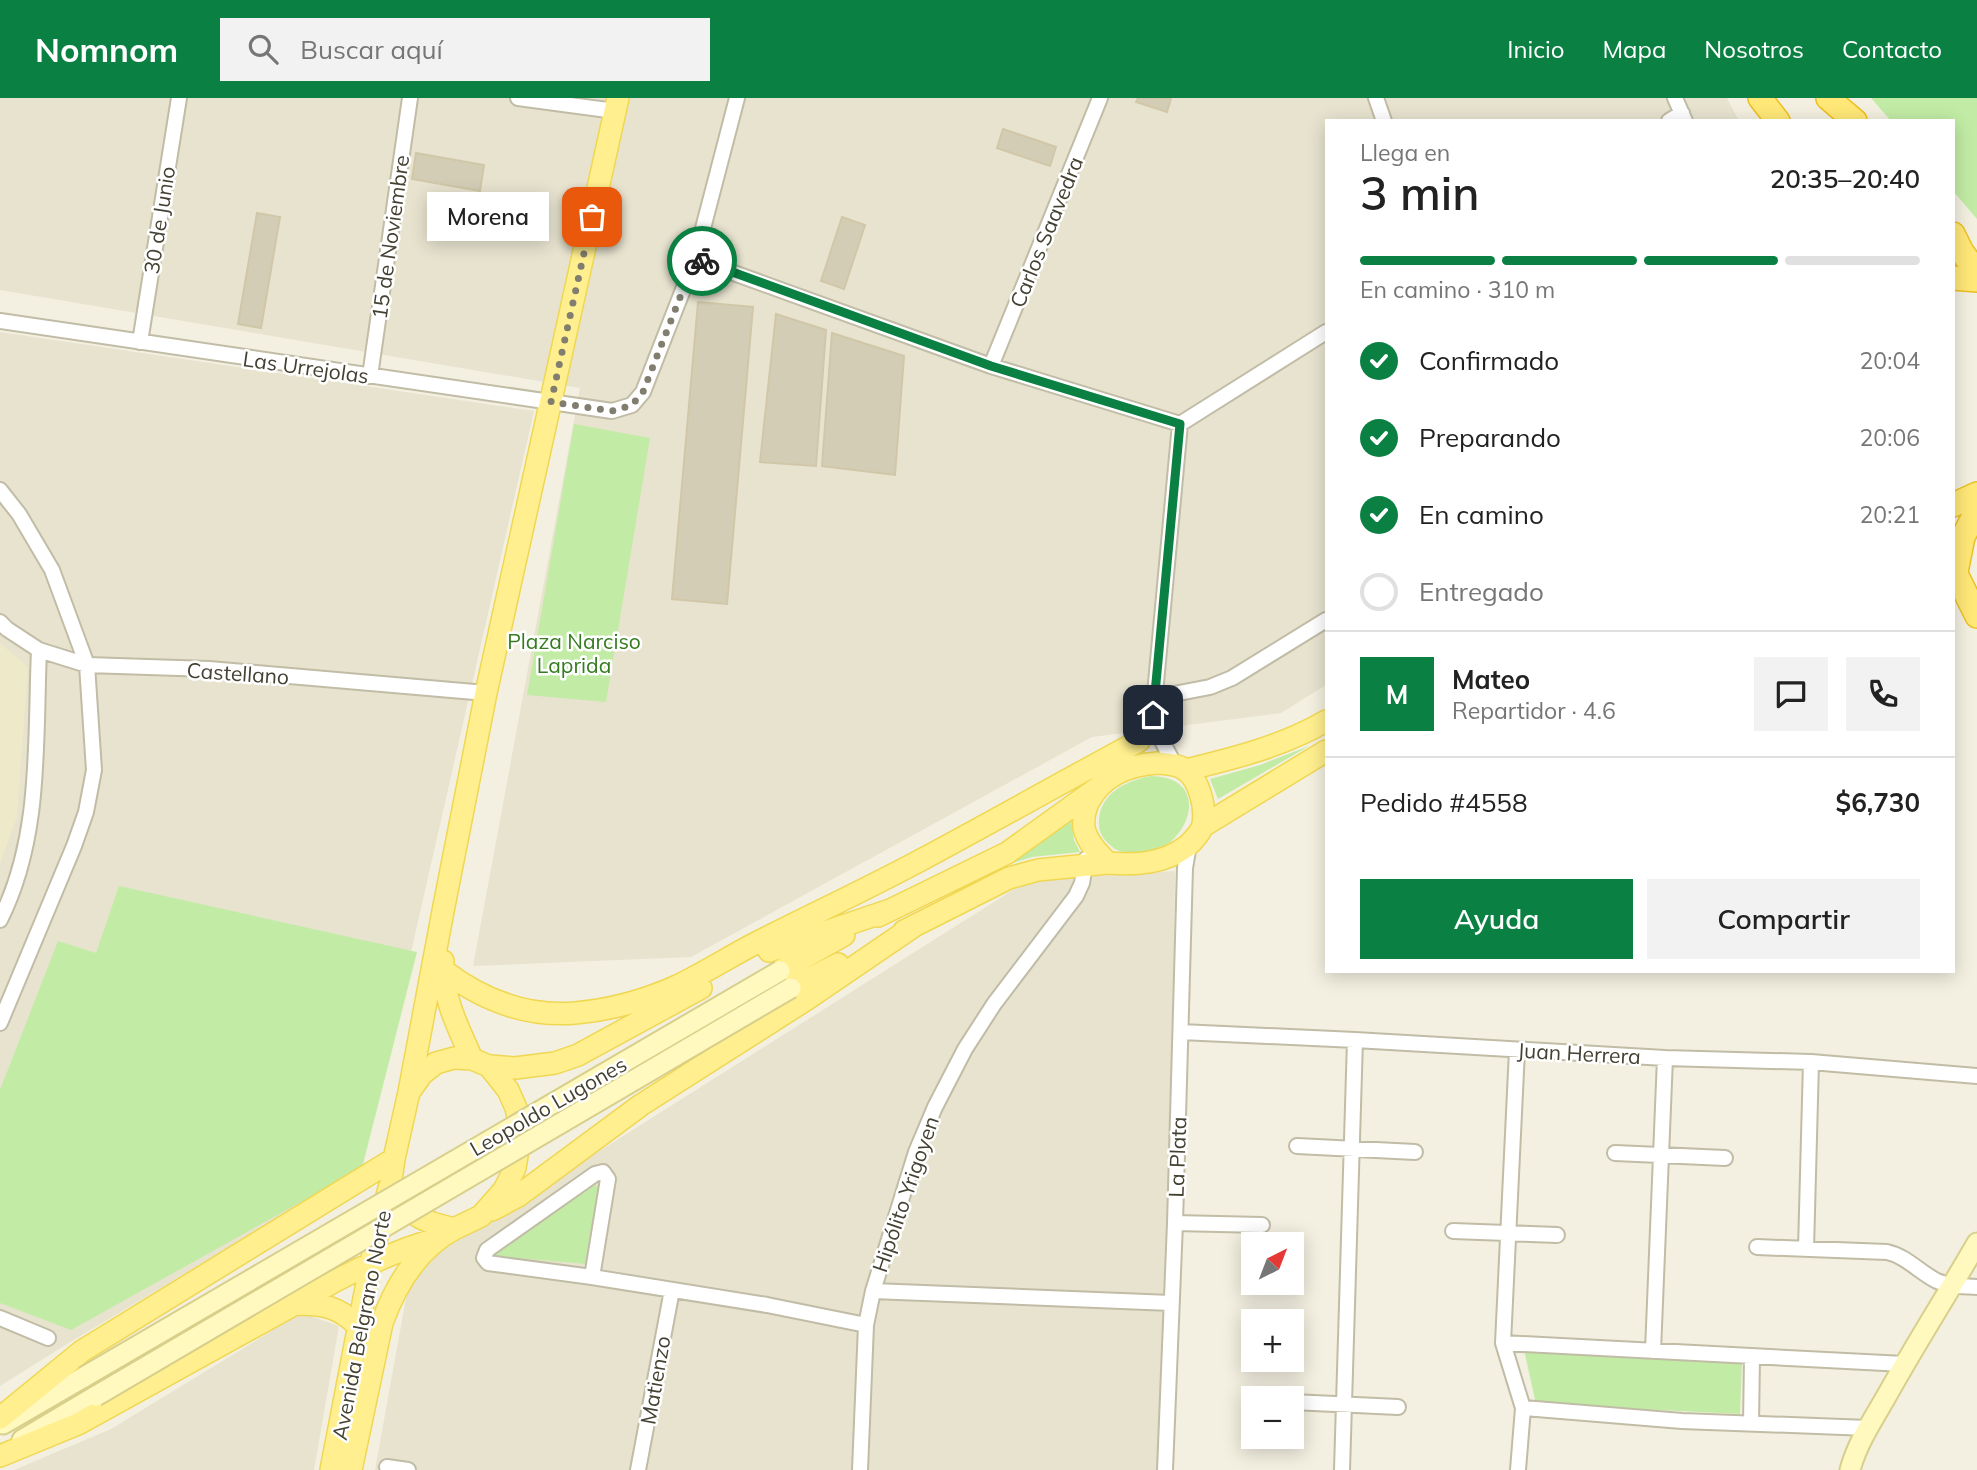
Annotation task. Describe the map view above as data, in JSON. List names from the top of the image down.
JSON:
{
  "streets": {
    "main road": ["Leopoldo Lugones", "Avenida Belgrano Norte"],
    "street": [
      "30 de Junio",
      "Carlos Saavedra",
      "15 de Noviembre",
      "Las Urrejolas",
      "Castellano",
      "Juan Herrera",
      "La Plata",
      "Hipólito Yrigoyen",
      "Matienzo"
    ]
  },
  "crossings": [
    ["30 de Junio", "Las Urrejolas"],
    ["15 de Noviembre", "Las Urrejolas"],
    ["Juan Herrera", "La Plata"],
    ["Leopoldo Lugones", "La Plata"],
    ["Leopoldo Lugones", "Hipólito Yrigoyen"],
    ["La Plata", "Hipólito Yrigoyen"]
  ],
  "parks": ["Plaza Narciso Laprida"],
  "places": ["Morena"],
  "north": "top right",
  "page": {
    "header": "Nomnom",
    "search": "Buscar aquí",
    "nav": [
      "Inicio",
      "Mapa",
      "Nosotros",
      "Contacto"
    ],
    "heading": ["3 min", "Llega en", "20:35–20:40"],
    "panel": [
      "Mateo",
      "Repartidor · 4.6",
      "Pedido #4558",
      "$6,730"
    ],
    "bubble": "Morena",
    "bar": "En camino · 310 m",
    "list": [
      ["Confirmado", "20:04"],
      ["Preparando", "20:06"],
      ["En camino", "20:21"],
      "Entregado"
    ],
    "round": "M",
    "buttons": ["Ayuda", "Compartir"],
    "map_buttons": ["+", "−"]
  }
}
